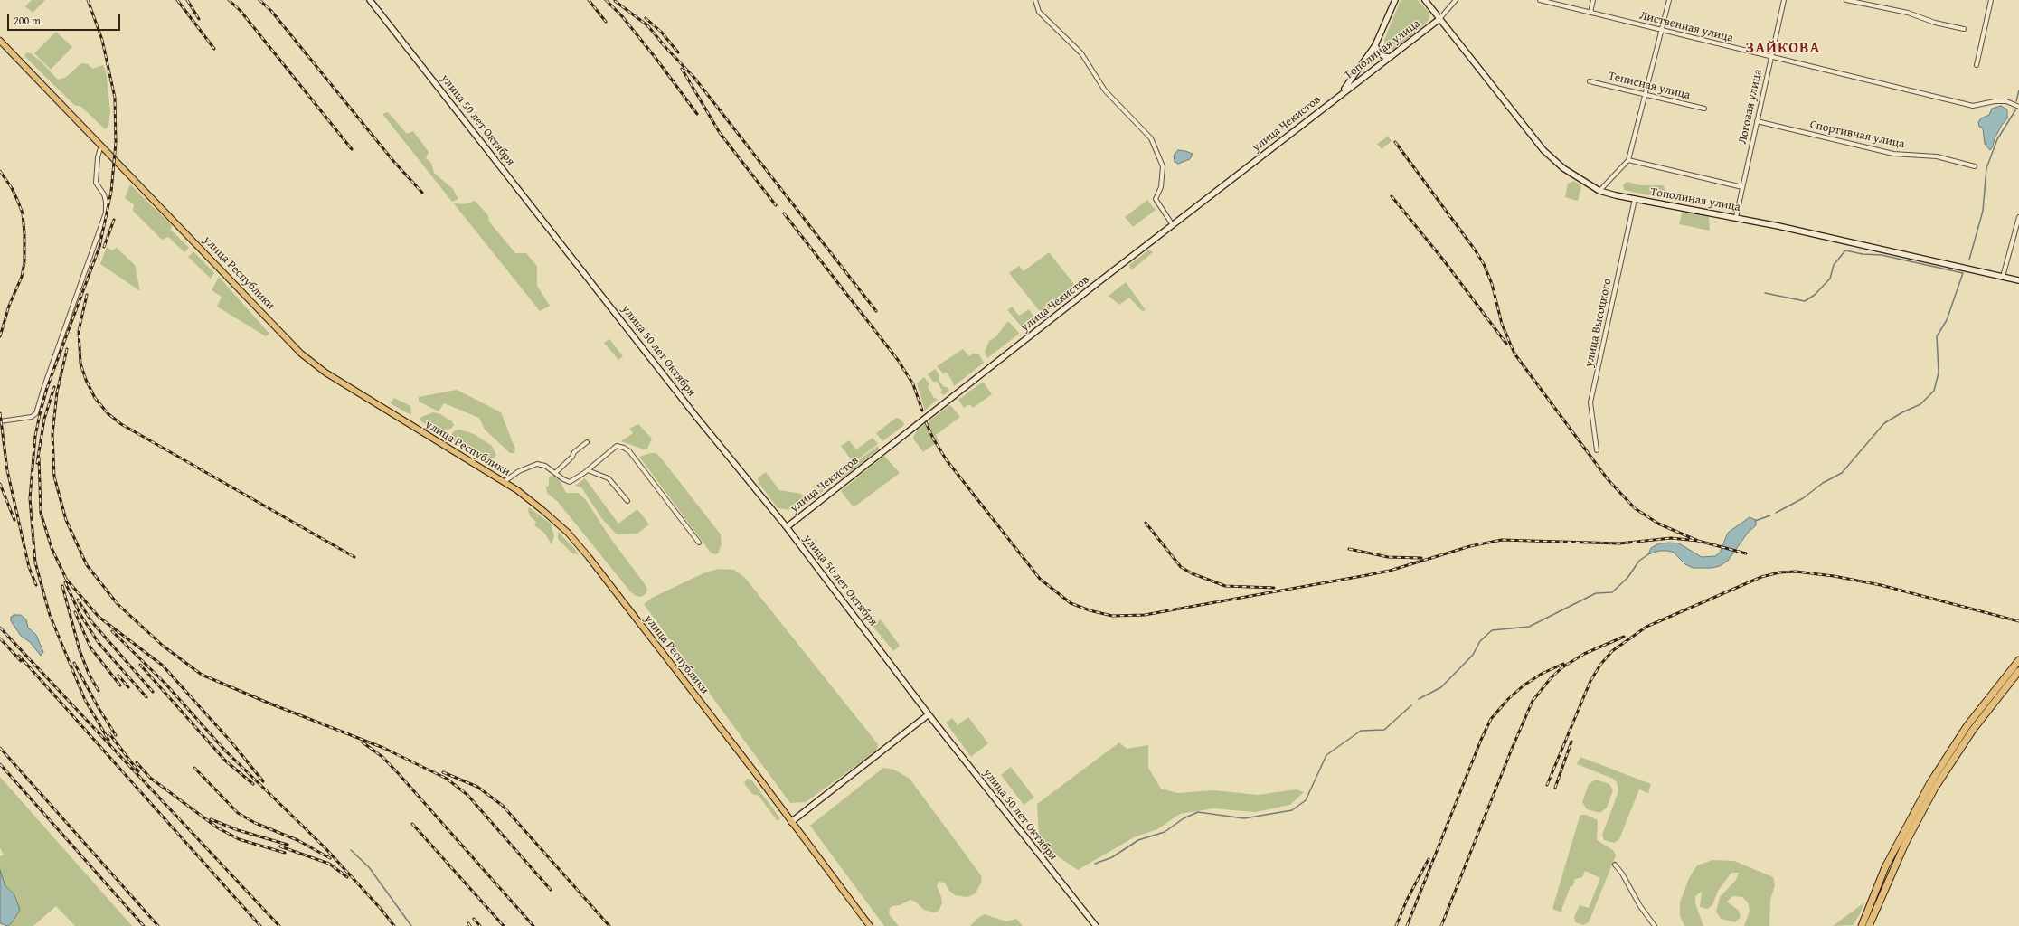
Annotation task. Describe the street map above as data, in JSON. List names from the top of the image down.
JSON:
{
  "streets": {
    "main road": [
      "Тополиная улица",
      "улица 50 лет Октября",
      "улица Чекистов",
      "улица Республики"
    ],
    "street": [
      "Лиственная улица",
      "Тенисная улица",
      "Логовая улица",
      "Спортивная улица",
      "улица Высоцкого"
    ]
  },
  "crossings": [
    ["Лиственная улица", "Логовая улица"],
    ["Тополиная улица", "Логовая улица"],
    ["Тополиная улица", "улица Чекистов"],
    ["Тополиная улица", "улица Высоцкого"],
    ["Логовая улица", "Спортивная улица"],
    ["улица 50 лет Октября", "улица Чекистов"]
  ],
  "districts": ["ЗАЙКОВА"],
  "scale_bar": "200 m"
}
